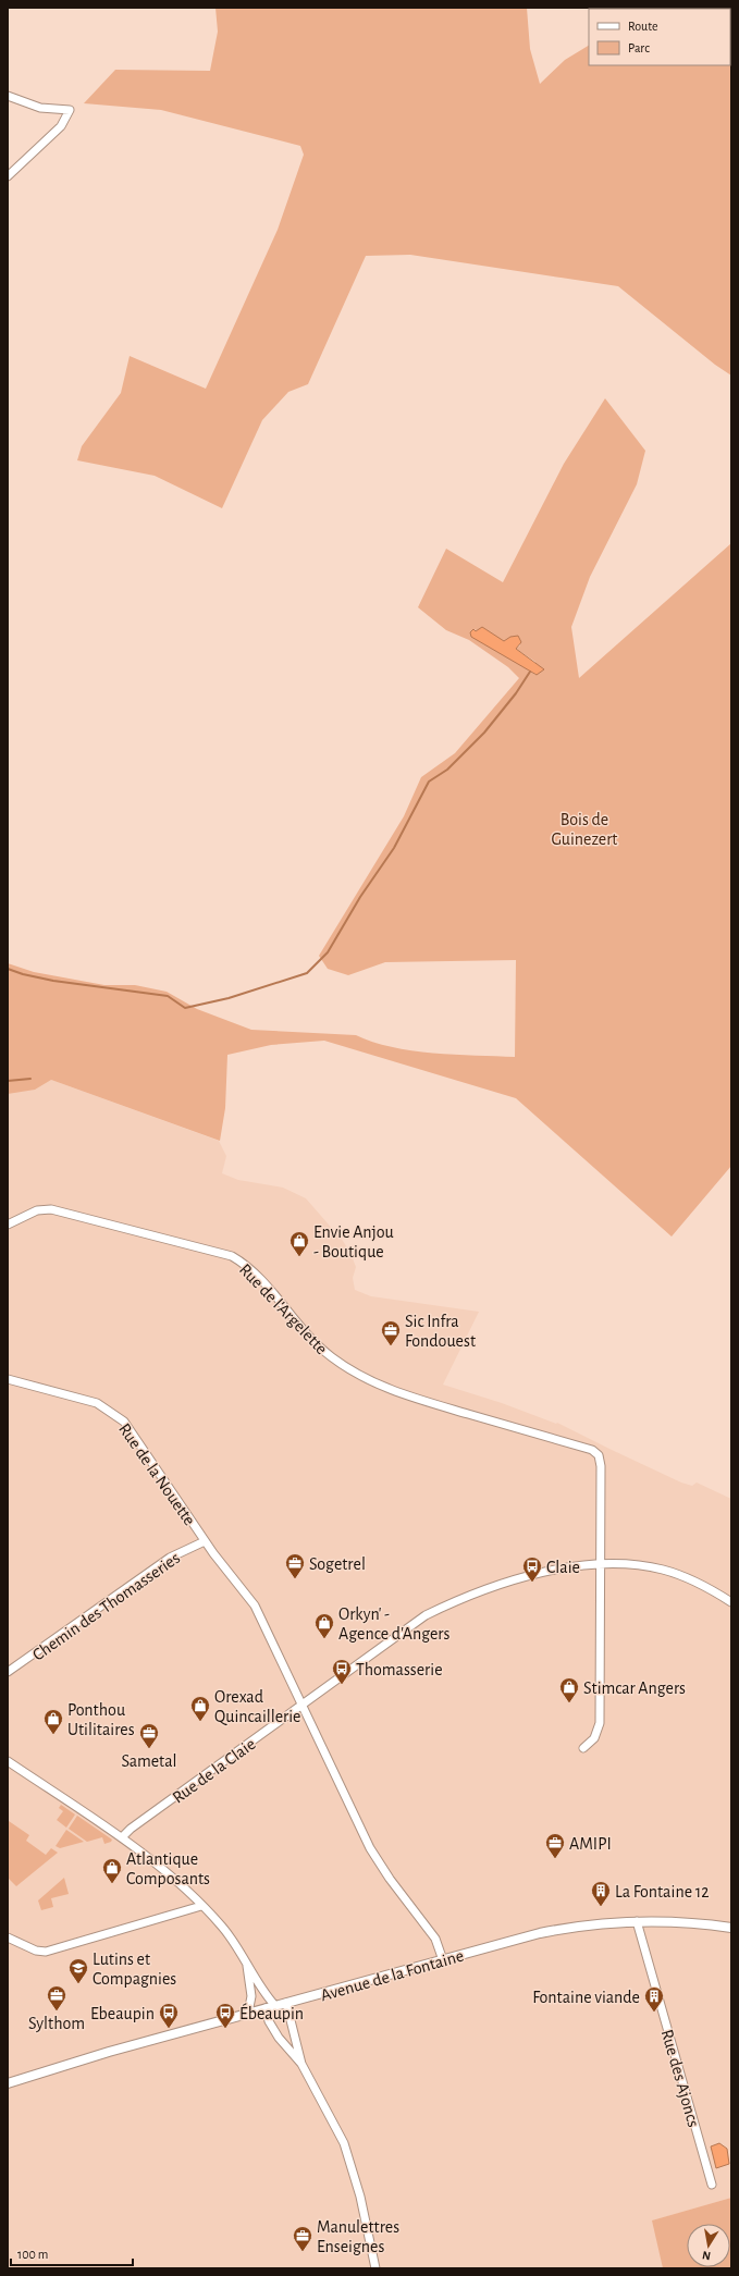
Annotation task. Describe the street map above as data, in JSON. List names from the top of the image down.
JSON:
{
  "streets": {
    "street": [
      "Rue de l'Argelette",
      "Rue de la Nouette",
      "Chemin des Thomasseries",
      "Rue de la Claie",
      "Avenue de la Fontaine",
      "Rue des Ajoncs"
    ]
  },
  "crossings": [
    ["Rue de l'Argelette", "Rue de la Claie"],
    ["Rue de la Nouette", "Chemin des Thomasseries"],
    ["Rue de la Nouette", "Rue de la Claie"],
    ["Rue de la Nouette", "Avenue de la Fontaine"],
    ["Avenue de la Fontaine", "Rue des Ajoncs"]
  ],
  "parks": ["Bois de Guinezert"],
  "places": {
    "shop": [
      "Envie Anjou - Boutique",
      "Orkyn' - Agence d'Angers",
      "Stimcar Angers",
      "Orexad Quincaillerie",
      "Ponthou Utilitaires",
      "Atlantique Composants"
    ],
    "office": [
      "Sic Infra Fondouest",
      "Sogetrel",
      "Sametal",
      "AMIPI",
      "Sylthom",
      "Manulettres Enseignes"
    ],
    "bus stop": [
      "Claie",
      "Thomasserie",
      "Ebeaupin",
      "Ébeaupin"
    ],
    "building": ["La Fontaine 12", "Fontaine viande"],
    "school or university": ["Lutins et Compagnies"]
  },
  "legend": ["Route", "Parc"],
  "scale_bar": "100 m",
  "north": "bottom"
}
